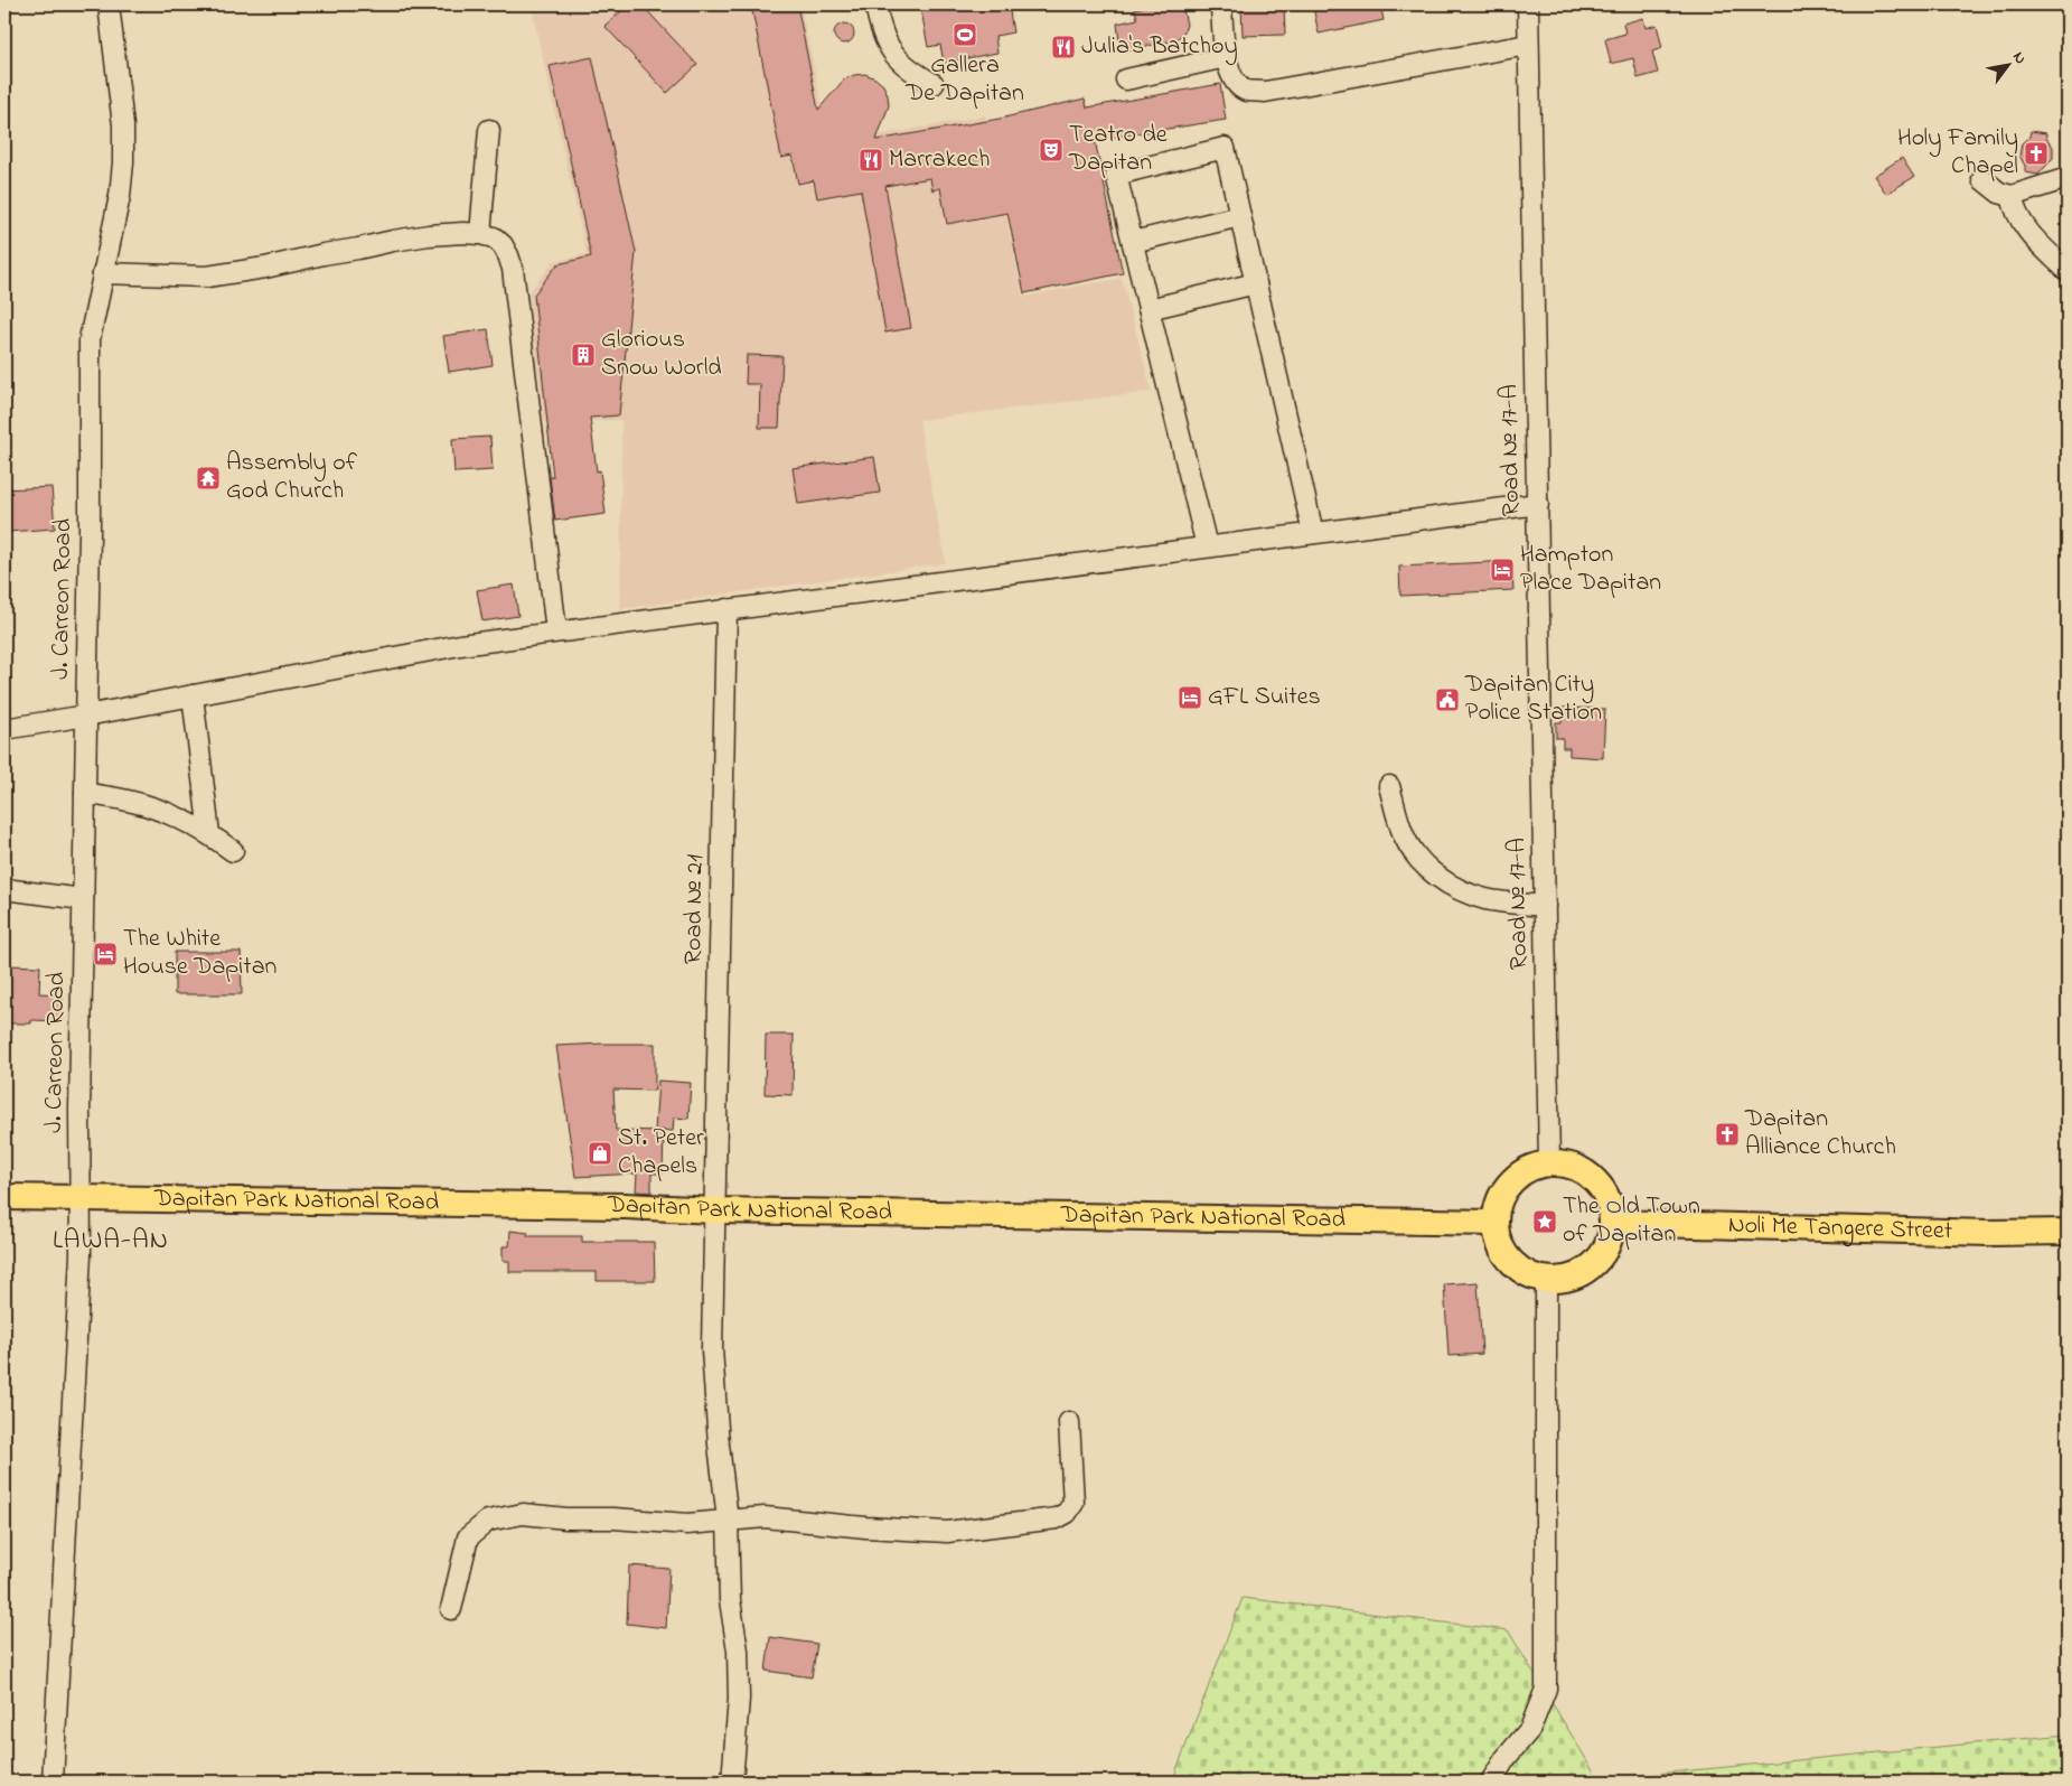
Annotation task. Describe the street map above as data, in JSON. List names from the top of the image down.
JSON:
{
  "streets": {
    "main road": ["Dapitan Park National Road", "Noli Me Tangere Street"],
    "street": ["Road № 17-A", "J. Carreon Road", "Road № 21"]
  },
  "crossings": [
    ["Road № 17-A", "Dapitan Park National Road"],
    ["Road № 17-A", "Noli Me Tangere Street"],
    ["J. Carreon Road", "Dapitan Park National Road"],
    ["Road № 21", "Dapitan Park National Road"],
    ["Dapitan Park National Road", "Noli Me Tangere Street"]
  ],
  "districts": ["LAWA-AN"],
  "places": {
    "sports": ["Gallera De Dapitan"],
    "restaurant": ["Julia's Batchoy", "Marrakech"],
    "theatre": ["Teatro de Dapitan"],
    "church": ["Holy Family Chapel", "Dapitan Alliance Church"],
    "building": ["Glorious Snow World"],
    "temple": ["Assembly of God Church"],
    "hotel": ["Hampton Place Dapitan", "GFL Suites", "The White House Dapitan"],
    "public building": ["Dapitan City Police Station"],
    "shop": ["St. Peter Chapels"],
    "place": ["The Old Town of Dapitan"]
  },
  "north": "top right"
}
